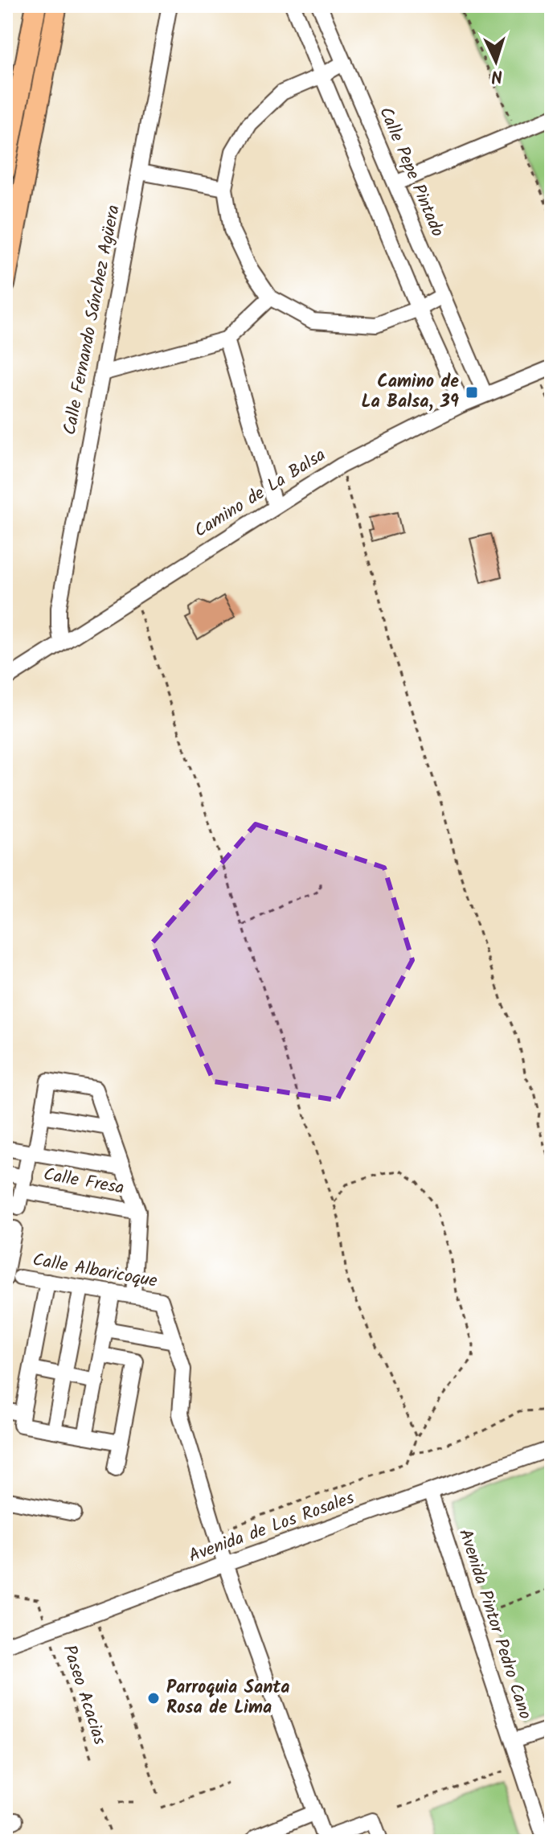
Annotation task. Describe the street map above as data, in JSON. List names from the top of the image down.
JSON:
{
  "streets": {
    "street": [
      "Calle Pepe Pintado",
      "Calle Fernando Sánchez Agüera",
      "Camino de La Balsa",
      "Calle Fresa",
      "Calle Albaricoque",
      "Avenida de Los Rosales",
      "Avenida Pintor Pedro Cano"
    ],
    "path": ["Paseo Acacias"]
  },
  "crossings": [
    ["Calle Pepe Pintado", "Camino de La Balsa"],
    ["Calle Fernando Sánchez Agüera", "Camino de La Balsa"],
    ["Calle Albaricoque", "Avenida de Los Rosales"],
    ["Avenida de Los Rosales", "Avenida Pintor Pedro Cano"]
  ],
  "places": {
    "transit": ["Camino de La Balsa, 39"],
    "other": ["Parroquia Santa Rosa de Lima"]
  },
  "north": "bottom"
}
